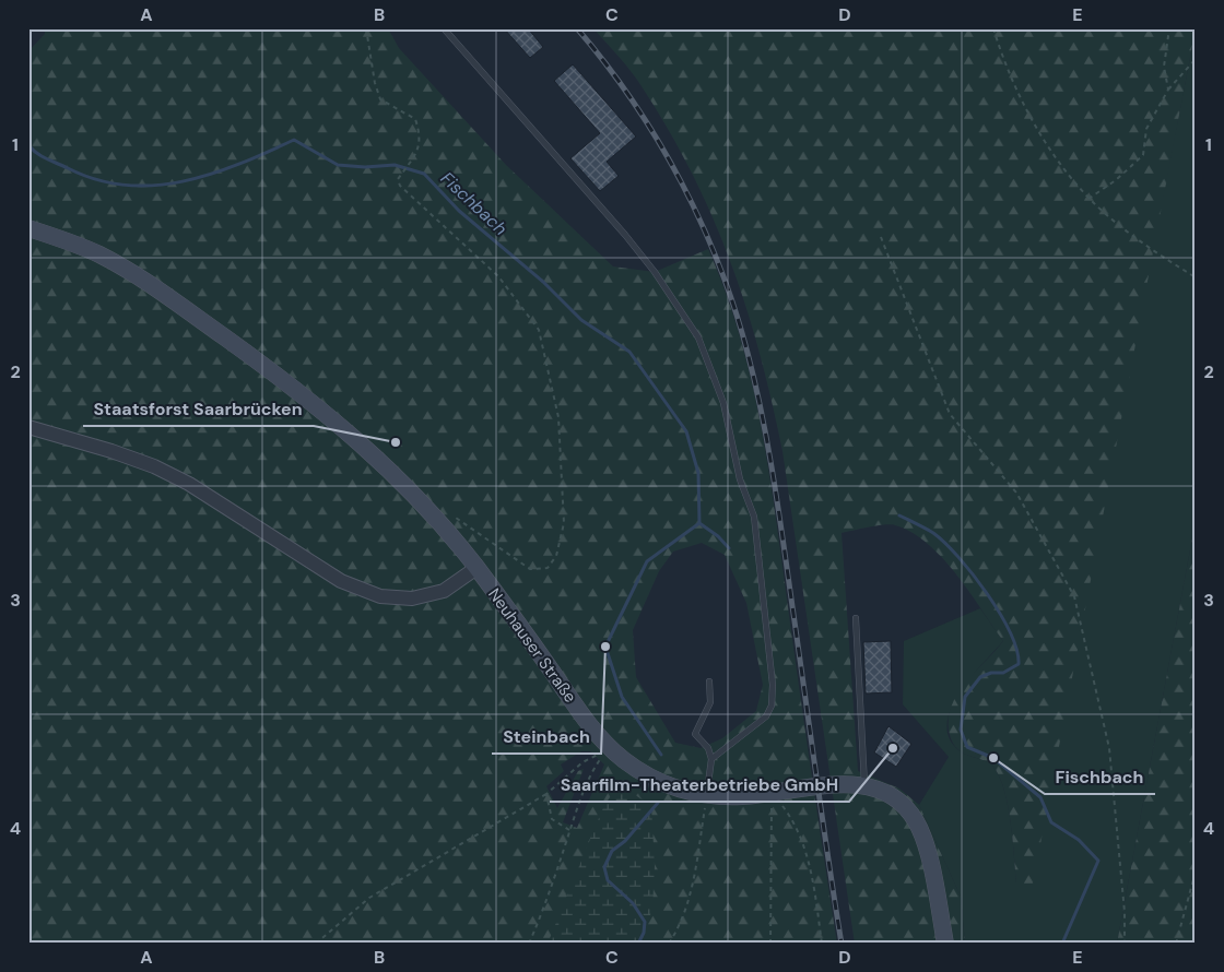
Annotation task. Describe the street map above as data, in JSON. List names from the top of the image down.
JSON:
{
  "streets": {
    "main road": ["Neuhauser Straße"]
  },
  "water": ["Fischbach"],
  "places": [
    "Staatsforst Saarbrücken",
    "Steinbach",
    "Saarfilm-Theaterbetriebe GmbH",
    "Fischbach"
  ],
  "grid": {
    "columns": [
      "A",
      "B",
      "C",
      "D",
      "E"
    ],
    "rows": [
      "1",
      "2",
      "3",
      "4"
    ]
  }
}
